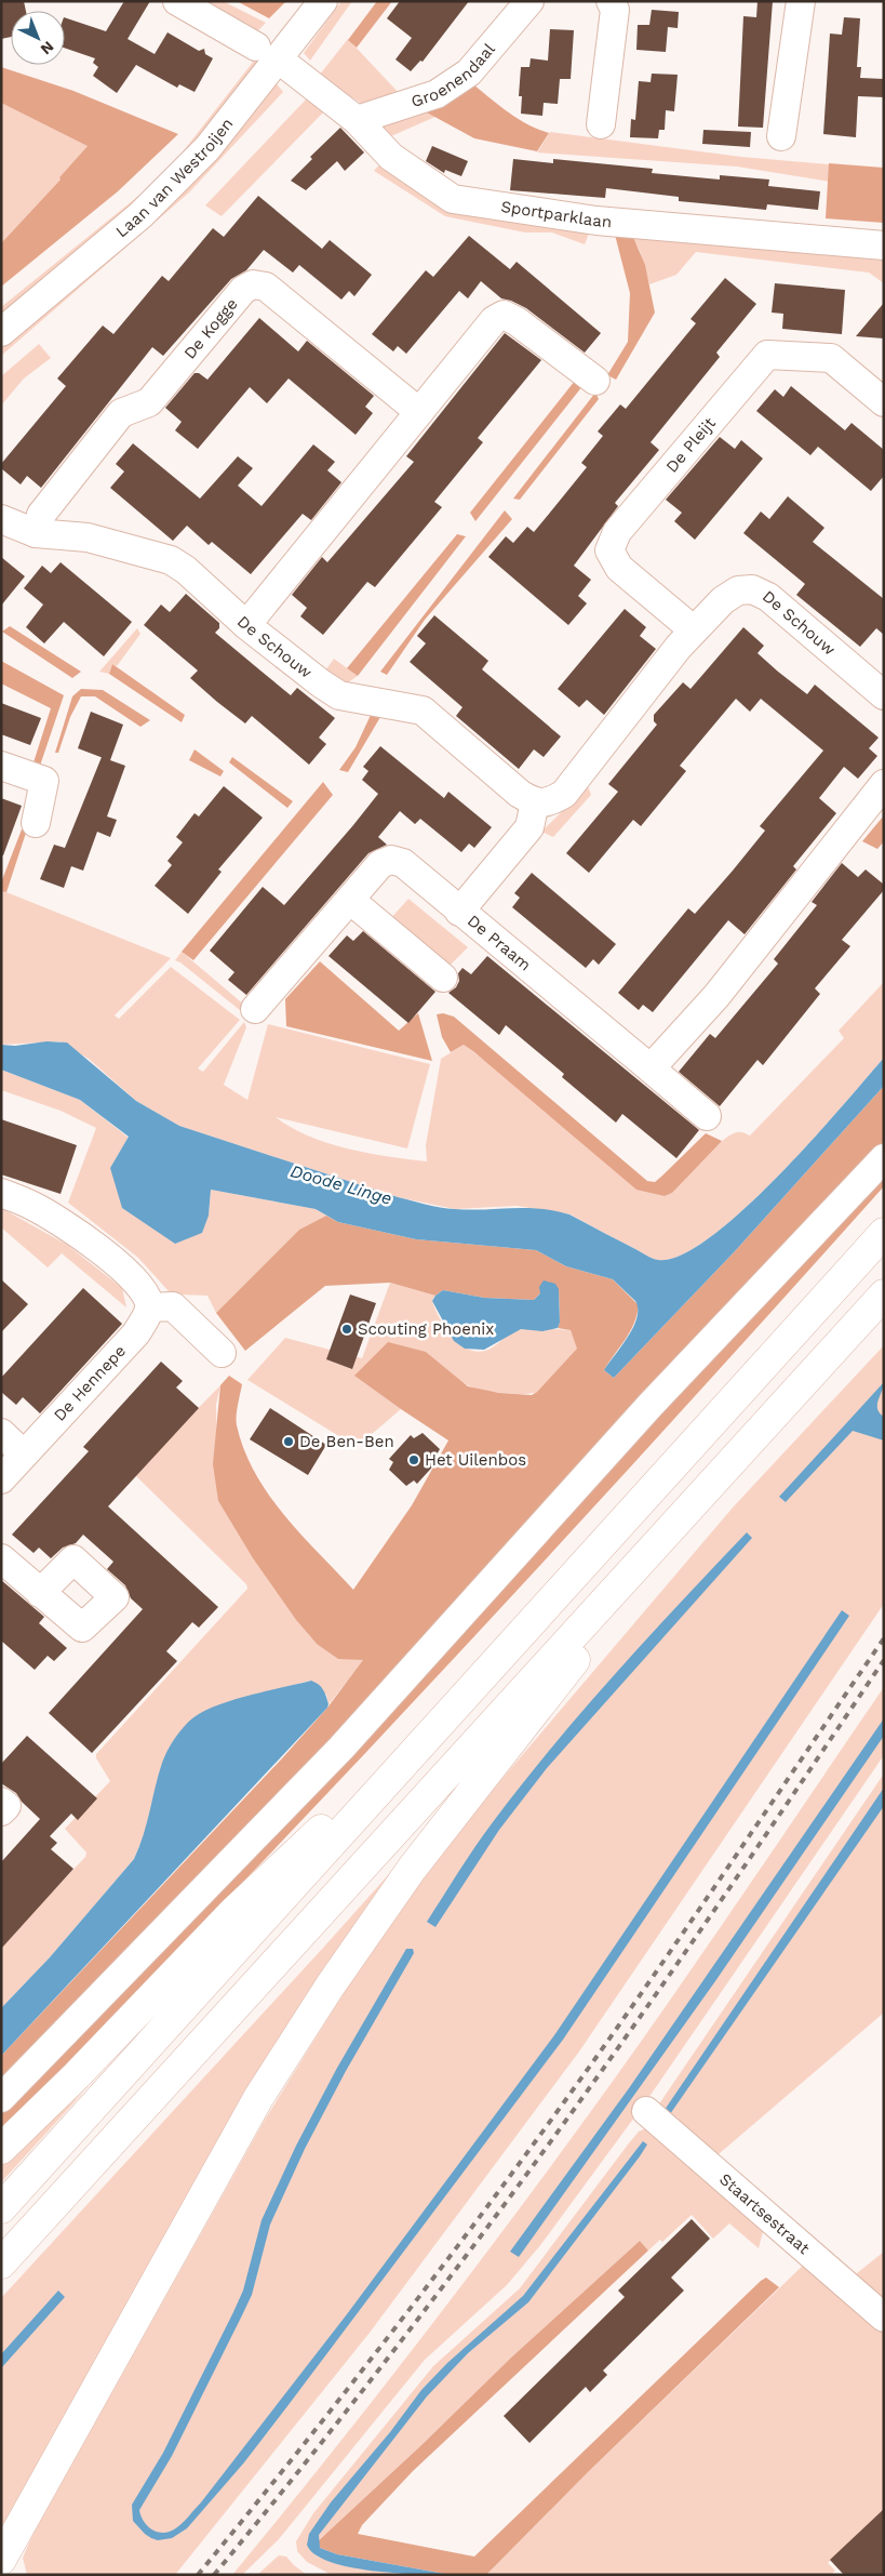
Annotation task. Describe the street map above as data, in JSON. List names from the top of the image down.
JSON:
{
  "streets": {
    "street": [
      "Groenendaal",
      "Laan van Westroijen",
      "Sportparklaan",
      "De Kogge",
      "De Pleijt",
      "De Schouw",
      "De Praam",
      "De Hennepe",
      "Staartsestraat"
    ]
  },
  "crossings": [
    ["Groenendaal", "Sportparklaan"],
    ["Laan van Westroijen", "Sportparklaan"],
    ["De Kogge", "De Schouw"],
    ["De Pleijt", "De Schouw"]
  ],
  "water": ["Doode Linge"],
  "places": ["Scouting Phoenix", "De Ben-Ben", "Het Uilenbos"],
  "north": "bottom right"
}
